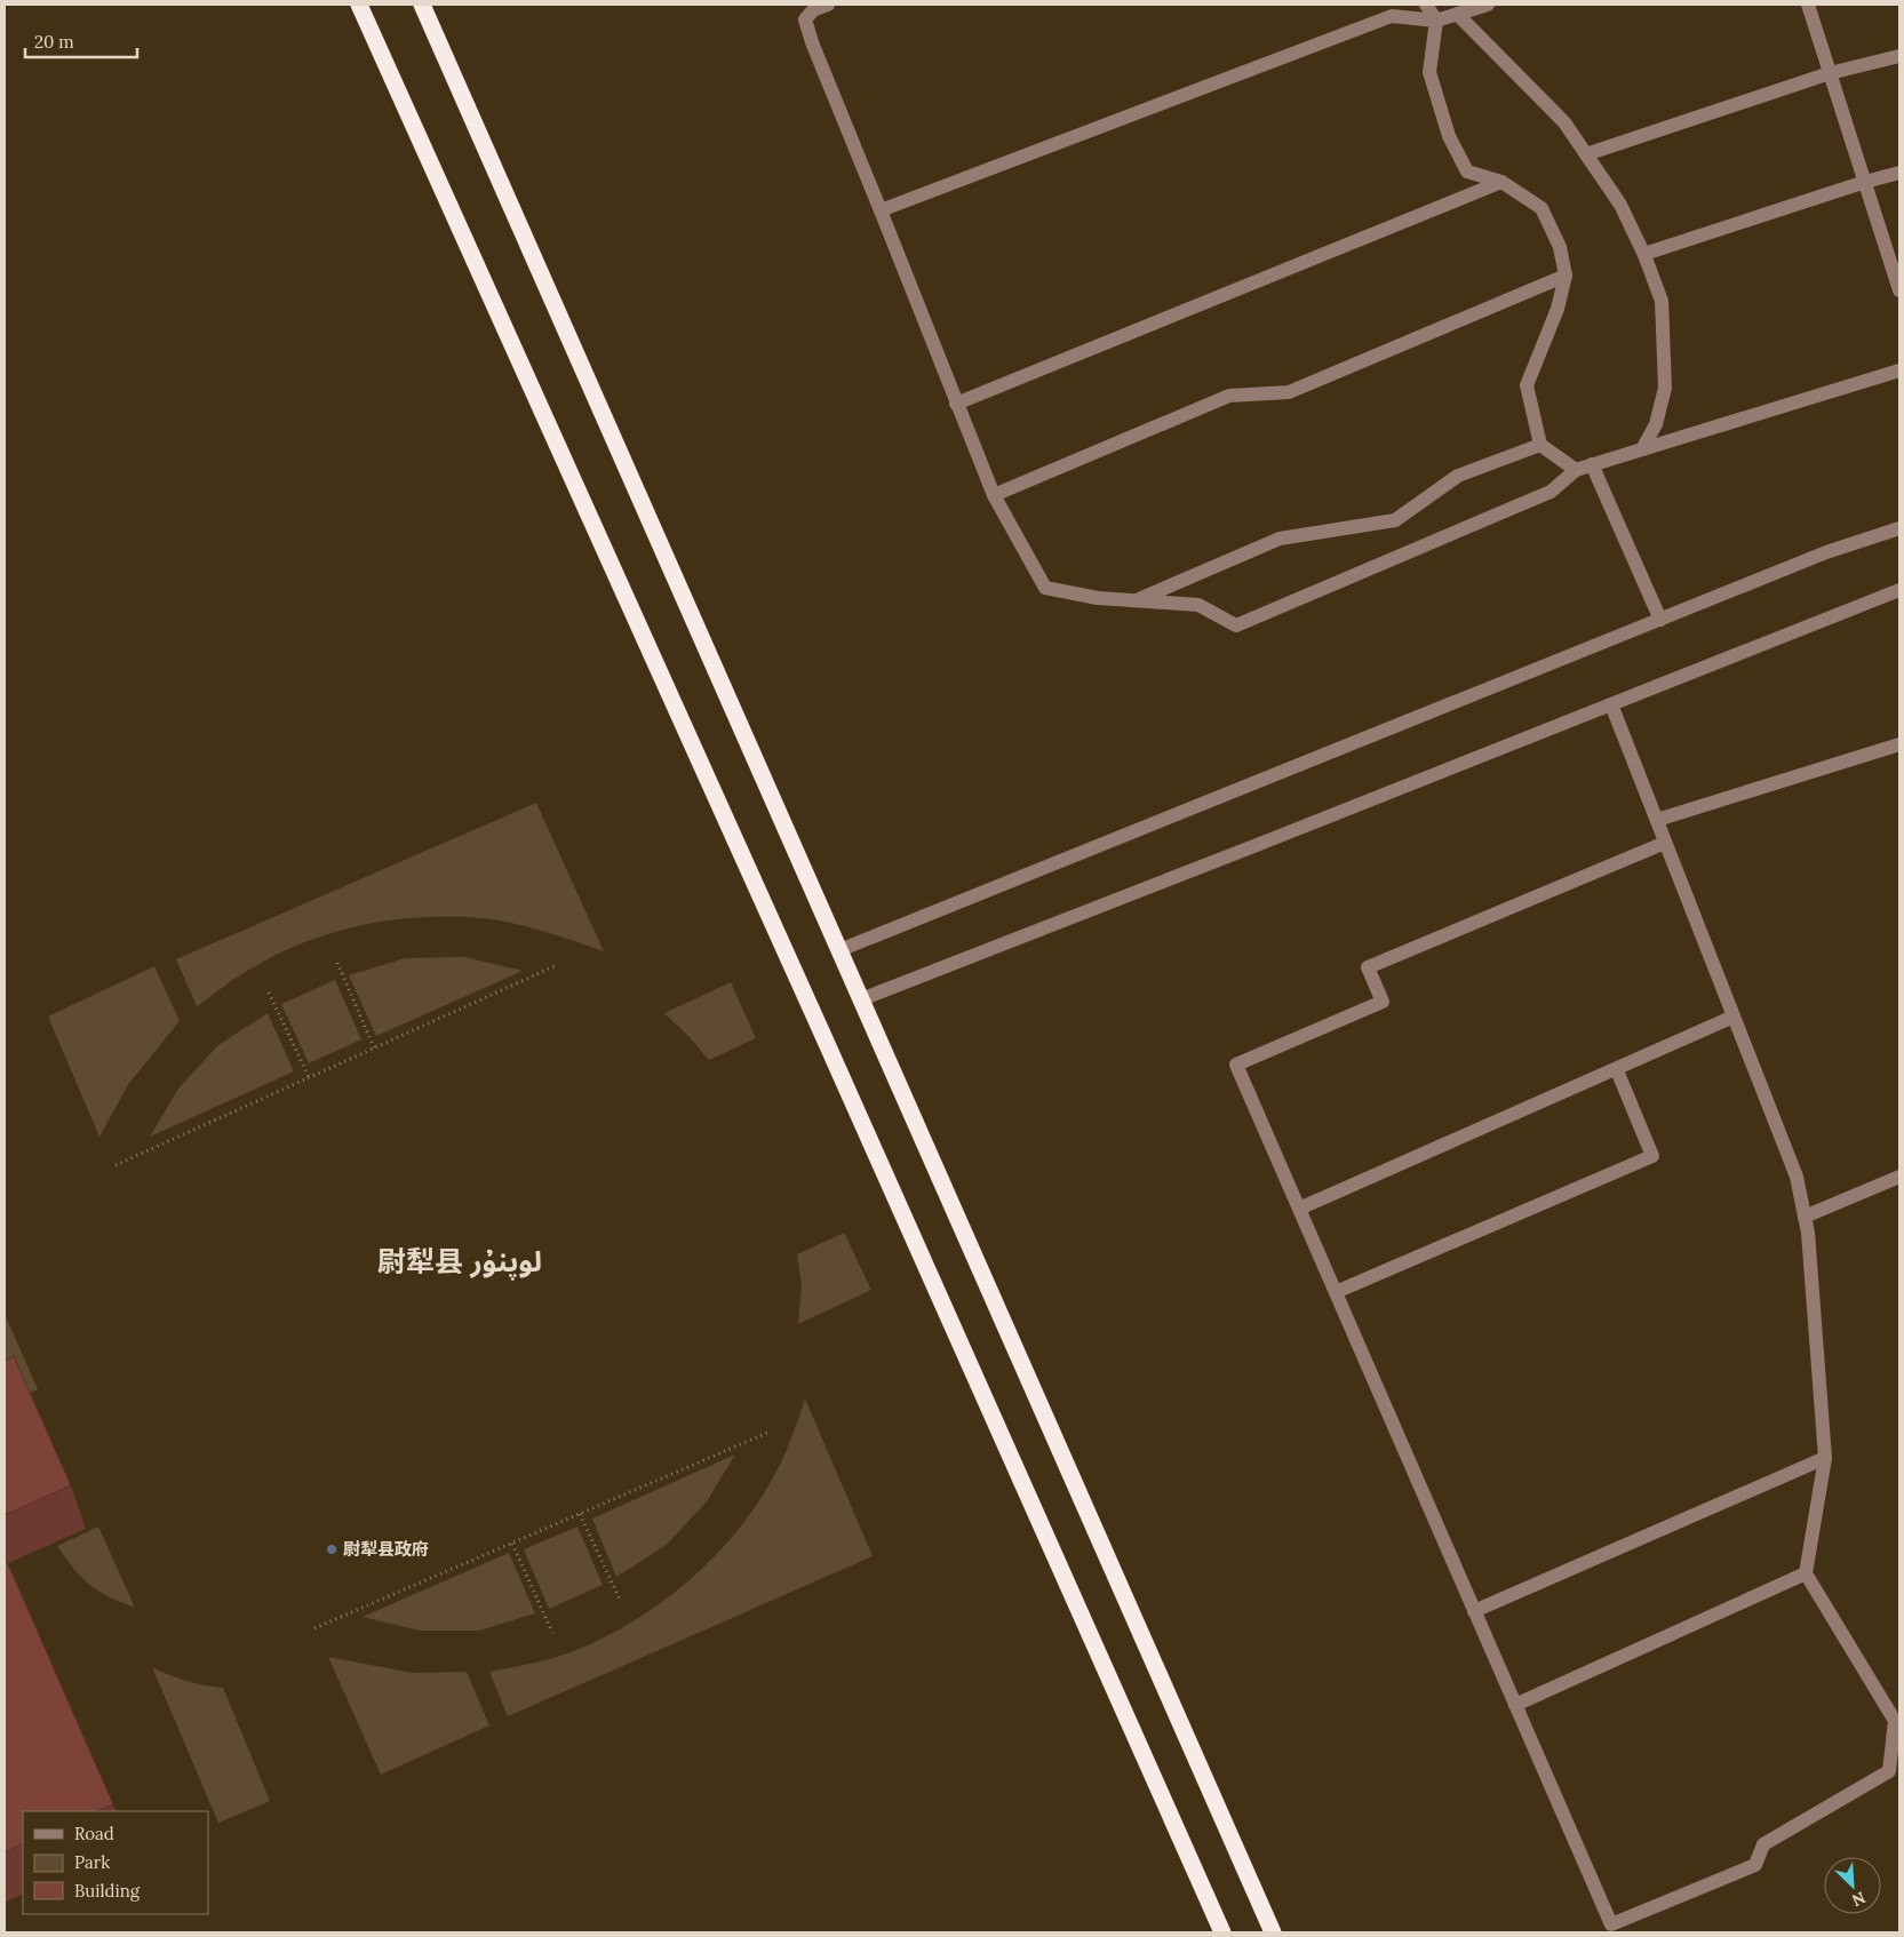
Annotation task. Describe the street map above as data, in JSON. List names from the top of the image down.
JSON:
{
  "districts": ["尉犁县 لوپنۇر"],
  "places": ["尉犁县政府"],
  "legend": ["Road", "Park", "Building"],
  "scale_bar": "20 m",
  "north": "bottom right"
}
